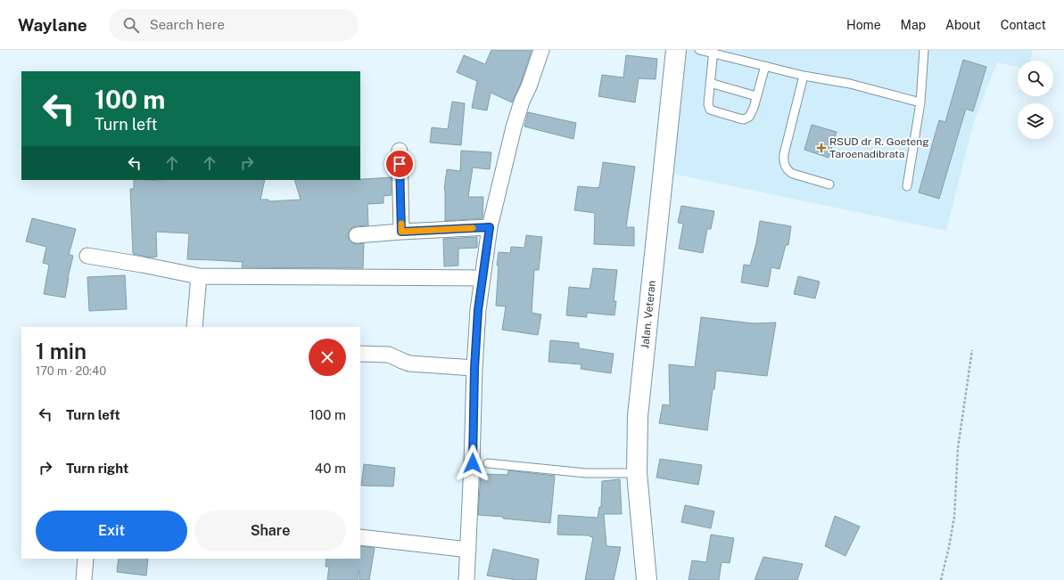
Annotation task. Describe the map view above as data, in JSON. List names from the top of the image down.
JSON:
{
  "streets": {
    "street": ["Jalan. Veteran"]
  },
  "places": {
    "health": ["RSUD dr R. Goeteng Taroenadibrata"]
  },
  "page": {
    "header": "Waylane",
    "search": "Search here",
    "nav": [
      "Home",
      "Map",
      "About",
      "Contact"
    ],
    "turn": ["100 m", "Turn left"],
    "heading": ["1 min", "170 m · 20:40"],
    "list": [
      {
        "name": "Turn left",
        "value": "100 m"
      },
      {
        "name": "Turn right",
        "value": "40 m"
      }
    ],
    "buttons": ["Exit", "Share"]
  }
}
